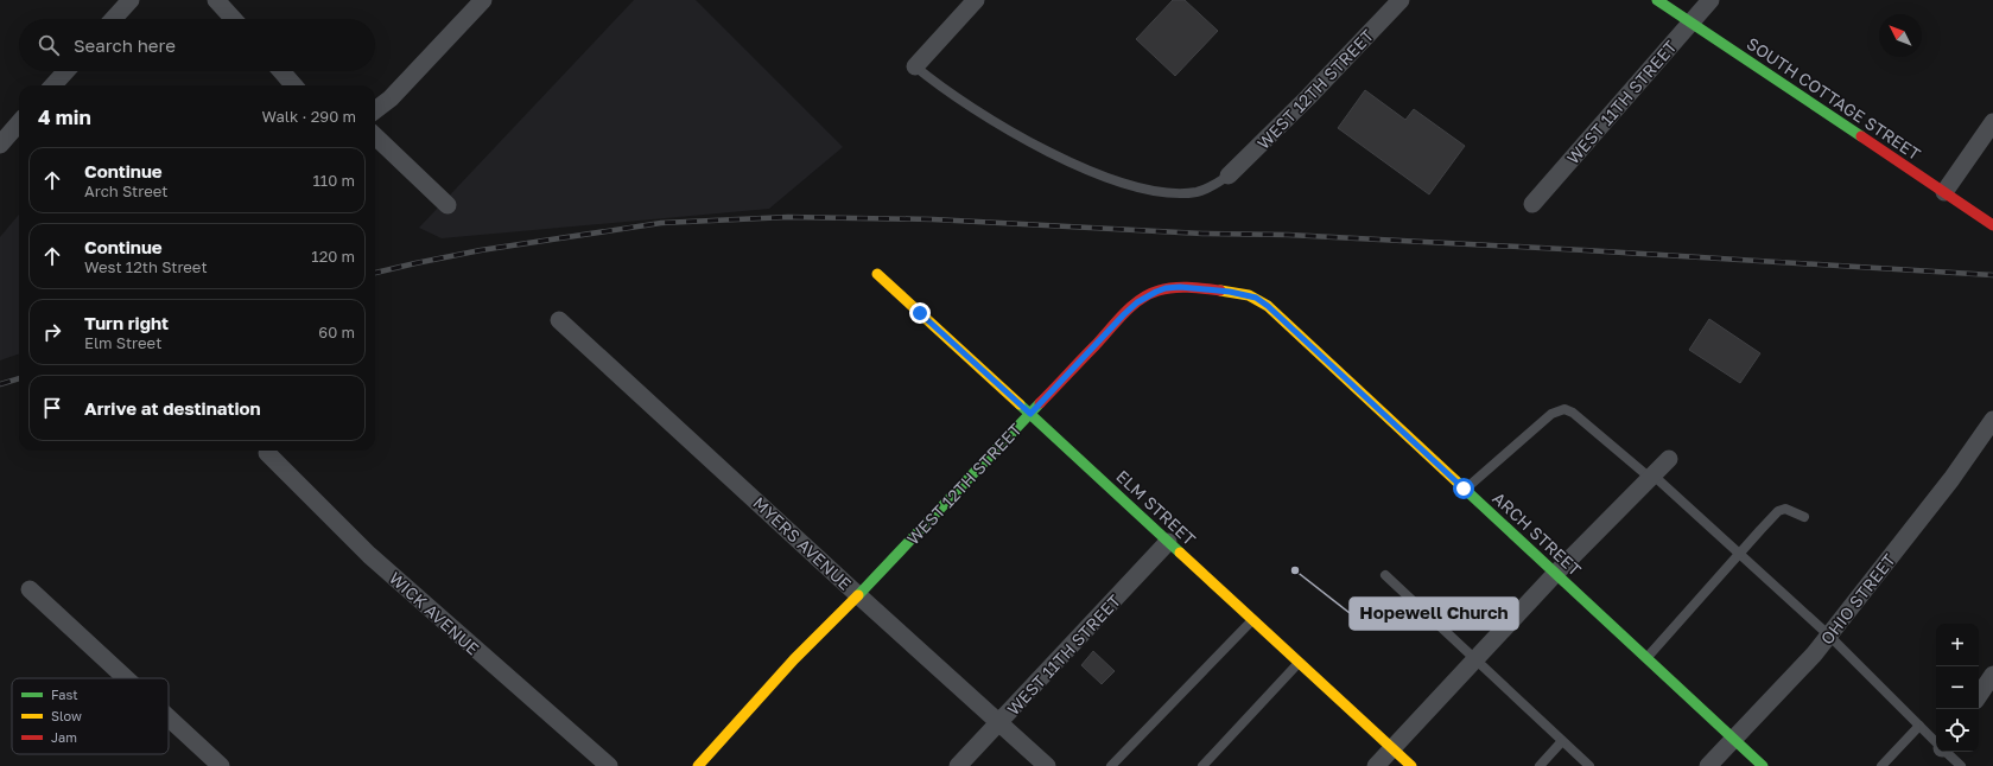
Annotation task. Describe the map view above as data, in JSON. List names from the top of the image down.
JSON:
{
  "streets": {
    "street": [
      "WEST 12TH STREET",
      "SOUTH COTTAGE STREET",
      "WEST 11TH STREET",
      "ELM STREET",
      "ARCH STREET",
      "MYERS AVENUE",
      "OHIO STREET",
      "WICK AVENUE"
    ]
  },
  "crossings": [
    ["WEST 12TH STREET", "ELM STREET"],
    ["WEST 12TH STREET", "ARCH STREET"],
    ["WEST 12TH STREET", "MYERS AVENUE"],
    ["SOUTH COTTAGE STREET", "WEST 11TH STREET"],
    ["WEST 11TH STREET", "ELM STREET"],
    ["WEST 11TH STREET", "MYERS AVENUE"],
    ["ARCH STREET", "OHIO STREET"]
  ],
  "places": ["Hopewell Church"],
  "legend": ["Fast", "Slow", "Jam"],
  "north": "top left",
  "page": {
    "search": "Search here",
    "heading": ["4 min", "Walk · 290 m"],
    "list": [
      ["Continue", "Arch Street", "110 m"],
      ["Continue", "West 12th Street", "120 m"],
      ["Turn right", "Elm Street", "60 m"],
      "Arrive at destination"
    ],
    "map_buttons": ["+", "−"]
  }
}
